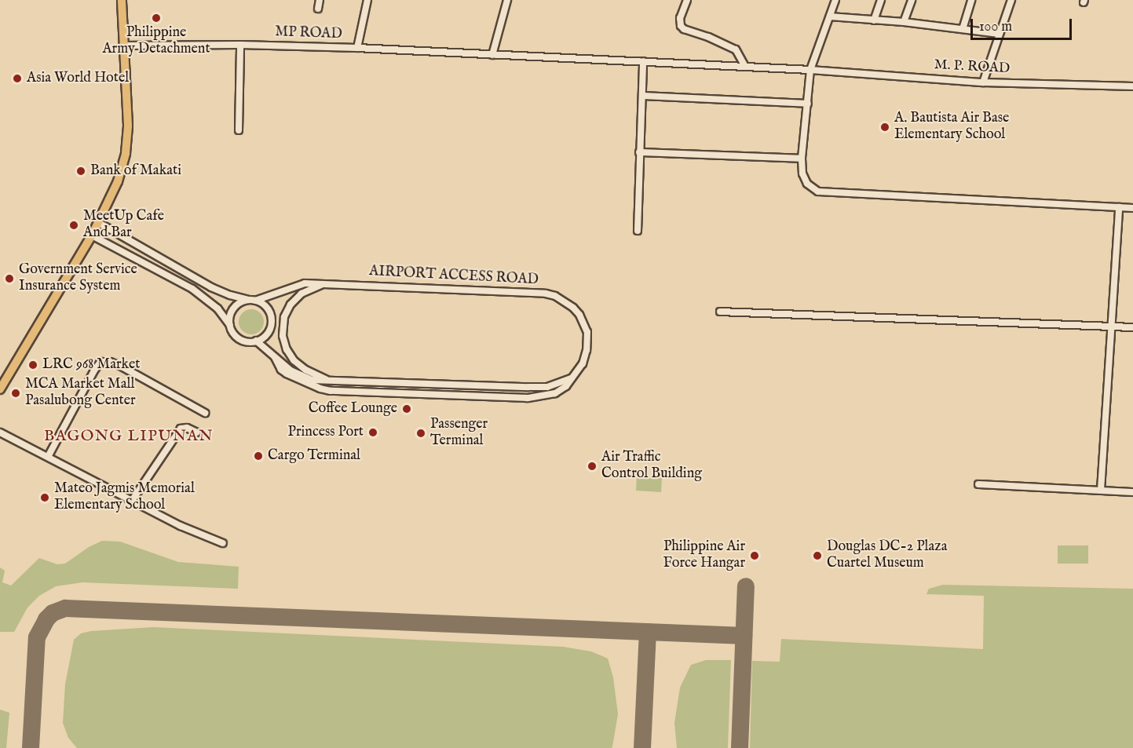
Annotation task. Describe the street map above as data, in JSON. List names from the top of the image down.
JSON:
{
  "streets": {
    "street": ["MP ROAD", "M. P. ROAD", "AIRPORT ACCESS ROAD"]
  },
  "crossings": [
    ["MP ROAD", "M. P. ROAD"]
  ],
  "districts": ["BAGONG LIPUNAN"],
  "places": [
    "Philippine Army Detachment",
    "Asia World Hotel",
    "A. Bautista Air Base Elementary School",
    "Bank of Makati",
    "MeetUp Cafe And Bar",
    "Government Service Insurance System",
    "LRC 968 Market",
    "MCA Market Mall Pasalubong Center",
    "Coffee Lounge",
    "Princess Port",
    "Passenger Terminal",
    "Cargo Terminal",
    "Air Traffic Control Building",
    "Mateo Jagmis Memorial Elementary School",
    "Philippine Air Force Hangar",
    "Douglas DC-2 Plaza Cuartel Museum"
  ],
  "scale_bar": "100 m"
}
